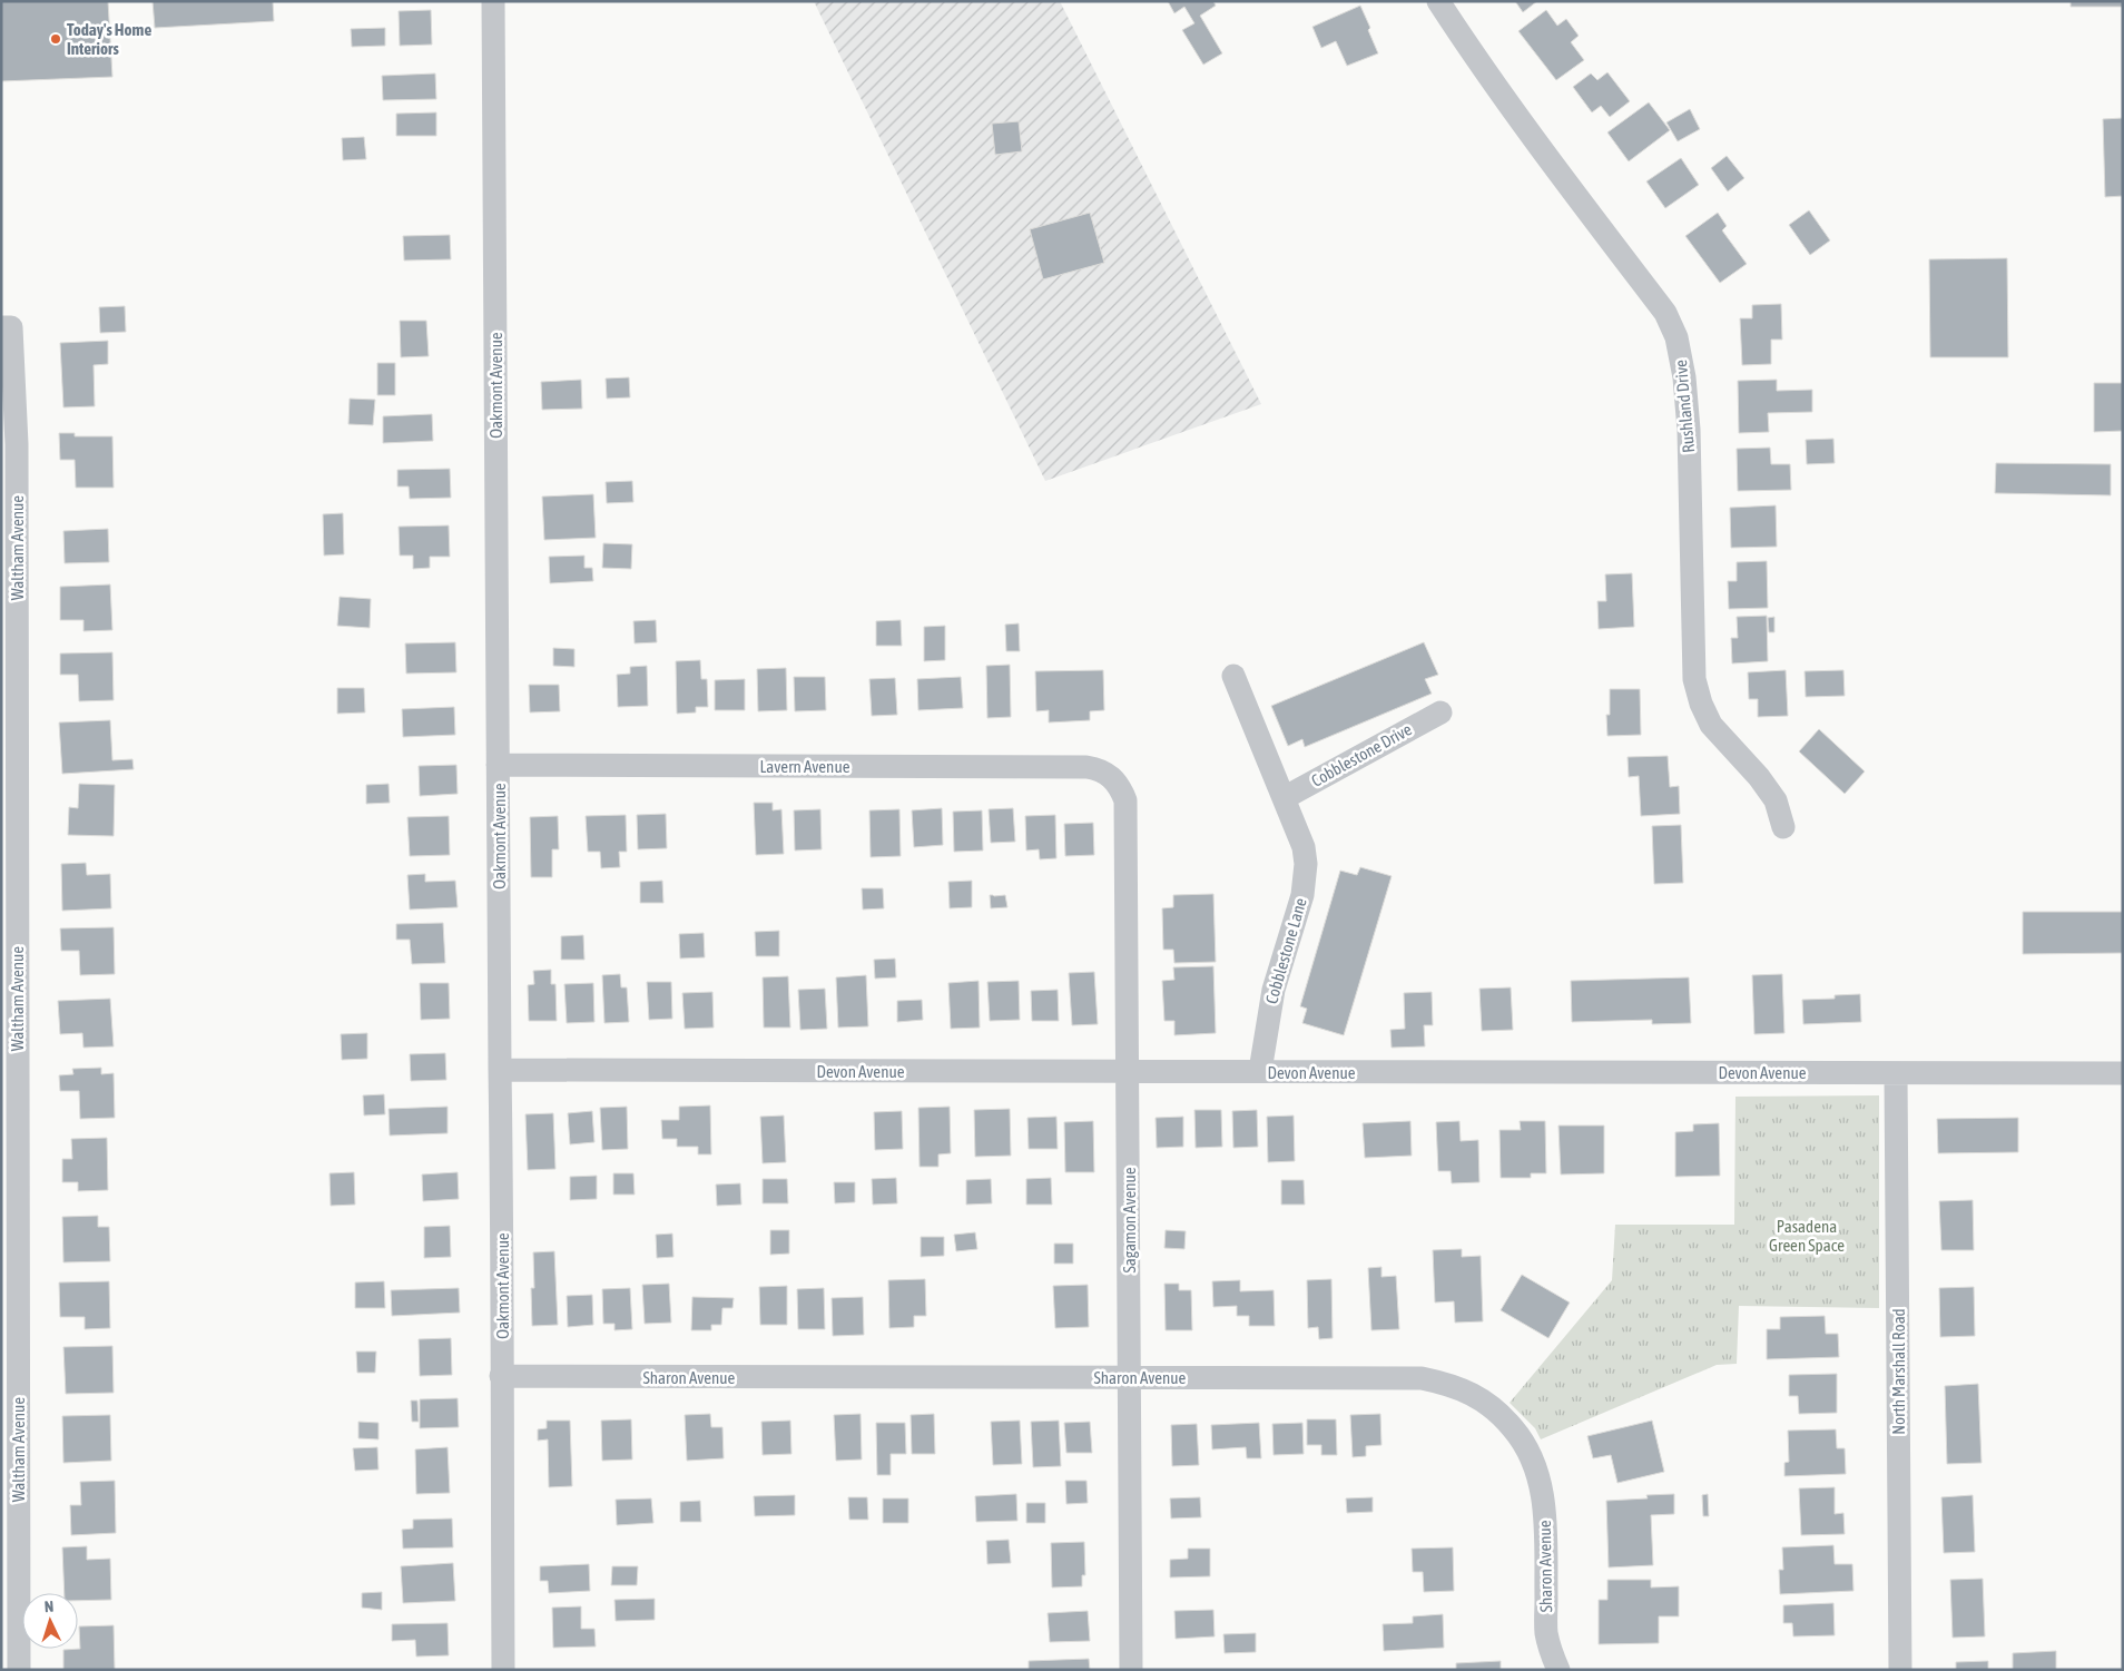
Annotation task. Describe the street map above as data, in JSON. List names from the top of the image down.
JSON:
{
  "streets": {
    "street": [
      "Oakmont Avenue",
      "Rushland Drive",
      "Waltham Avenue",
      "Cobblestone Drive",
      "Lavern Avenue",
      "Cobblestone Lane",
      "Devon Avenue",
      "Sagamon Avenue",
      "North Marshall Road",
      "Sharon Avenue"
    ]
  },
  "crossings": [
    ["Oakmont Avenue", "Lavern Avenue"],
    ["Oakmont Avenue", "Devon Avenue"],
    ["Oakmont Avenue", "Sharon Avenue"],
    ["Cobblestone Drive", "Cobblestone Lane"],
    ["Lavern Avenue", "Sagamon Avenue"],
    ["Cobblestone Lane", "Devon Avenue"],
    ["Devon Avenue", "Sagamon Avenue"],
    ["Devon Avenue", "North Marshall Road"],
    ["Sagamon Avenue", "Sharon Avenue"]
  ],
  "parks": ["Pasadena Green Space"],
  "places": ["Today's Home Interiors"],
  "north": "top"
}
